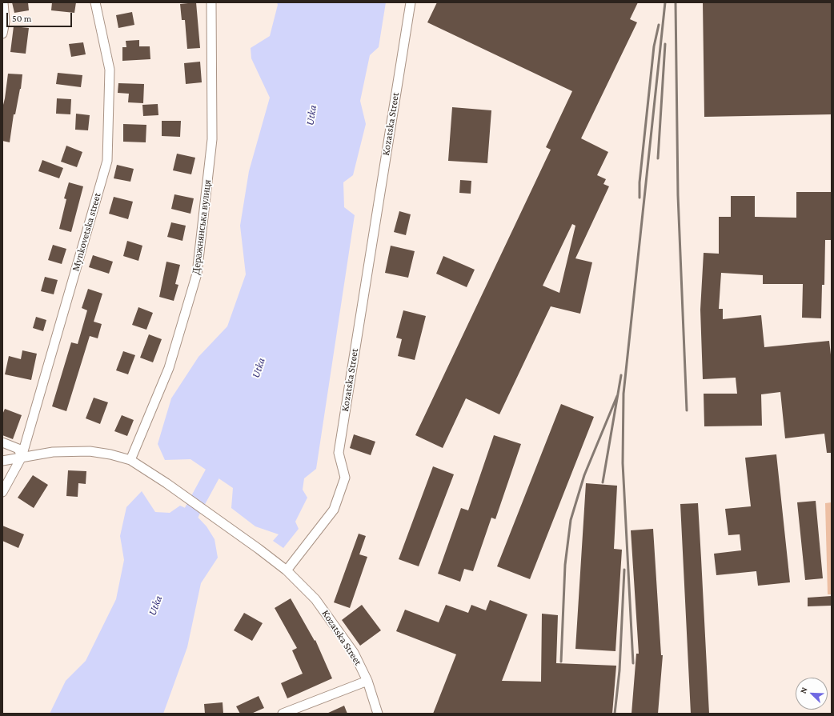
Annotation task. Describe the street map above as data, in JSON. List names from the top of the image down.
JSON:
{
  "streets": {
    "street": ["Kozatska Street", "Деражнянська вулиця", "Mynkovetska street"]
  },
  "water": ["Utka"],
  "scale_bar": "50 m",
  "north": "top left"
}
